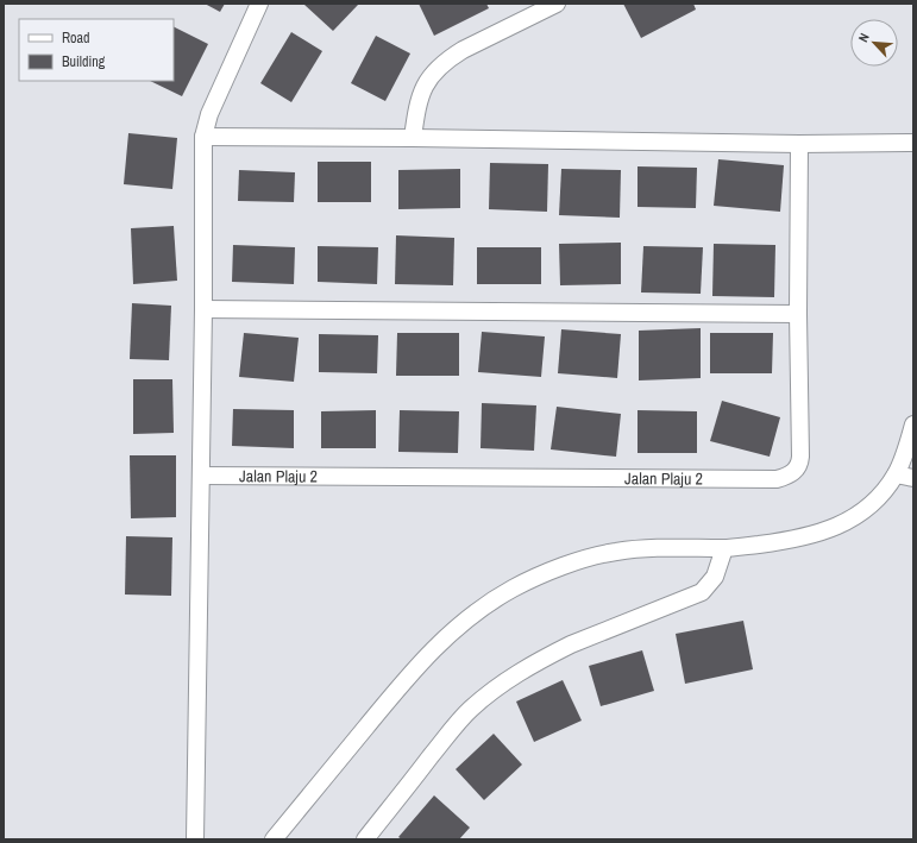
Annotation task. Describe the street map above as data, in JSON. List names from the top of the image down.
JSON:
{
  "streets": {
    "street": ["Jalan Plaju 2"]
  },
  "legend": ["Road", "Building"],
  "north": "top left"
}
